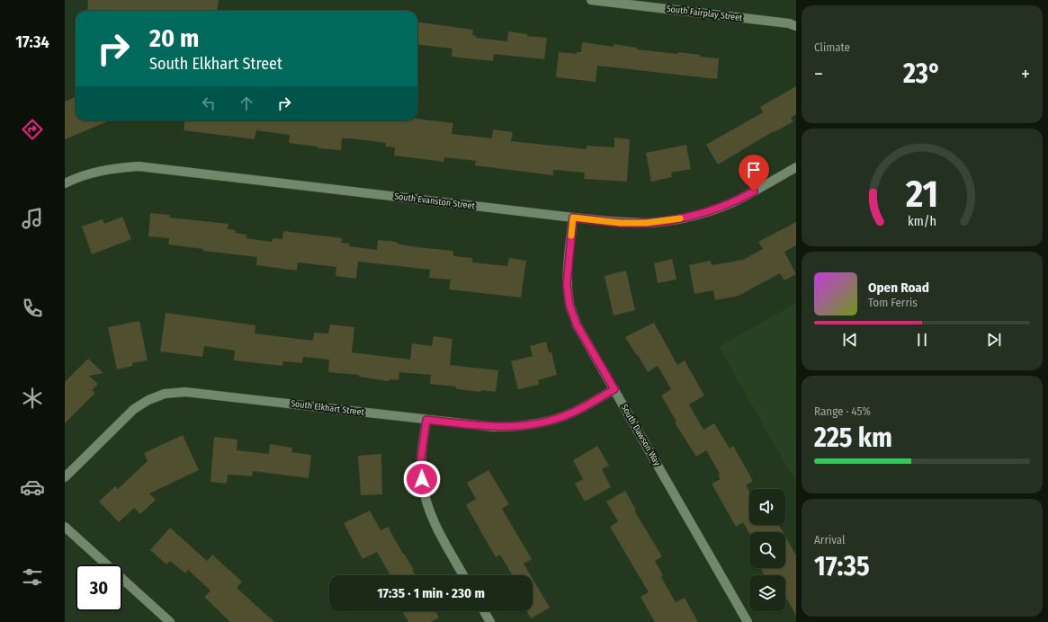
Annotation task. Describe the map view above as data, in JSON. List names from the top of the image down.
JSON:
{
  "streets": {
    "street": [
      "South Fairplay Street",
      "South Evanston Street",
      "South Elkhart Street",
      "South Dawson Way"
    ]
  },
  "crossings": [
    ["South Evanston Street", "South Dawson Way"],
    ["South Elkhart Street", "South Dawson Way"]
  ],
  "page": {
    "tabs": "17:34",
    "tile": [
      "Climate",
      ["Range · 45%", "225 km"],
      ["Arrival", "17:35"]
    ],
    "turn": ["20 m", "South Elkhart Street"],
    "heat": ["−", "23°", "+"],
    "song": ["Open Road", "Tom Ferris"],
    "limit": "30",
    "trip": "17:35 · 1 min · 230 m",
    "gauge": ["21", "km/h"]
  }
}
